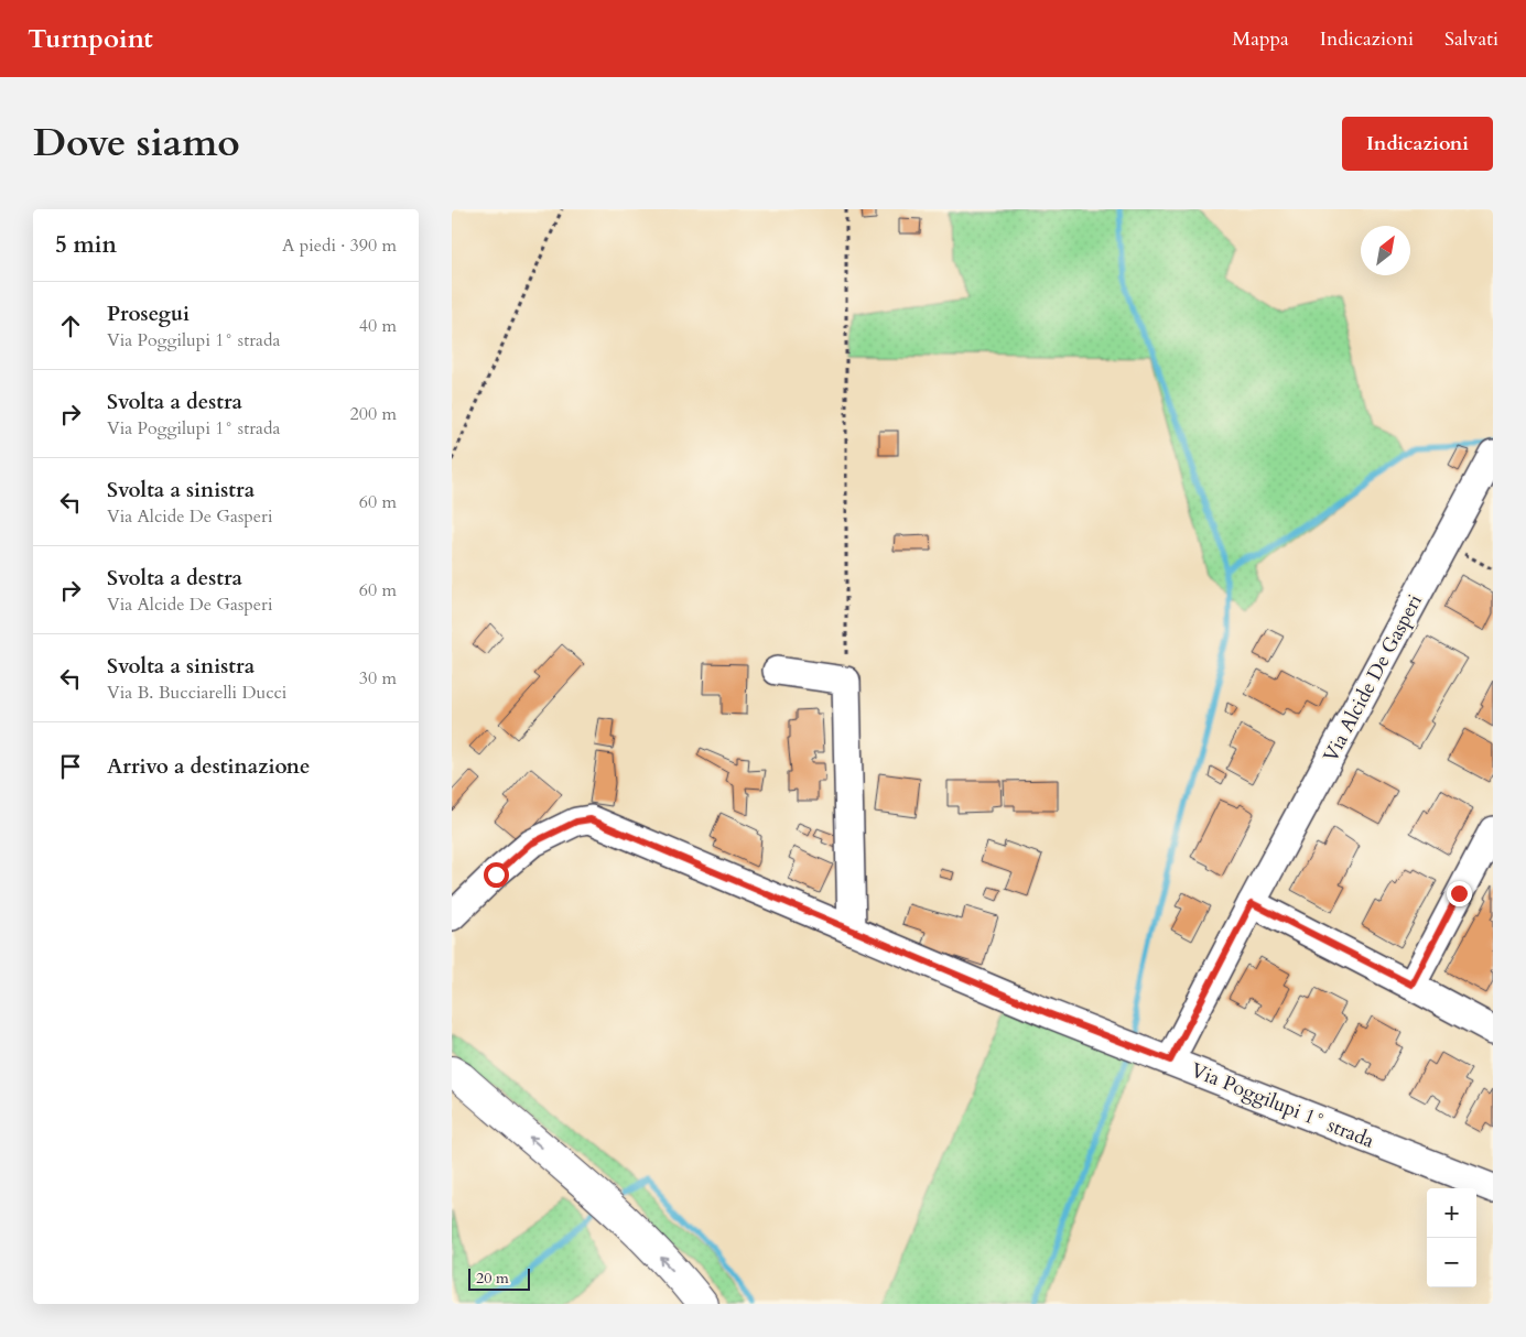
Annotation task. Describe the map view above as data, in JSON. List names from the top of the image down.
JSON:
{
  "streets": {
    "street": ["Via Alcide De Gasperi", "Via Poggilupi 1° strada"]
  },
  "crossings": [
    ["Via Alcide De Gasperi", "Via Poggilupi 1° strada"]
  ],
  "scale_bar": "20 m",
  "north": "top right",
  "page": {
    "header": "Turnpoint",
    "nav": ["Mappa", "Indicazioni", "Salvati"],
    "title": "Dove siamo",
    "buttons": "Indicazioni",
    "heading": ["5 min", "A piedi · 390 m"],
    "list": [
      ["Prosegui", "Via Poggilupi 1° strada", "40 m"],
      ["Svolta a destra", "Via Poggilupi 1° strada", "200 m"],
      ["Svolta a sinistra", "Via Alcide De Gasperi", "60 m"],
      ["Svolta a destra", "Via Alcide De Gasperi", "60 m"],
      ["Svolta a sinistra", "Via B. Bucciarelli Ducci", "30 m"],
      "Arrivo a destinazione"
    ],
    "map_buttons": ["+", "−"],
    "scale": "20 m"
  }
}
